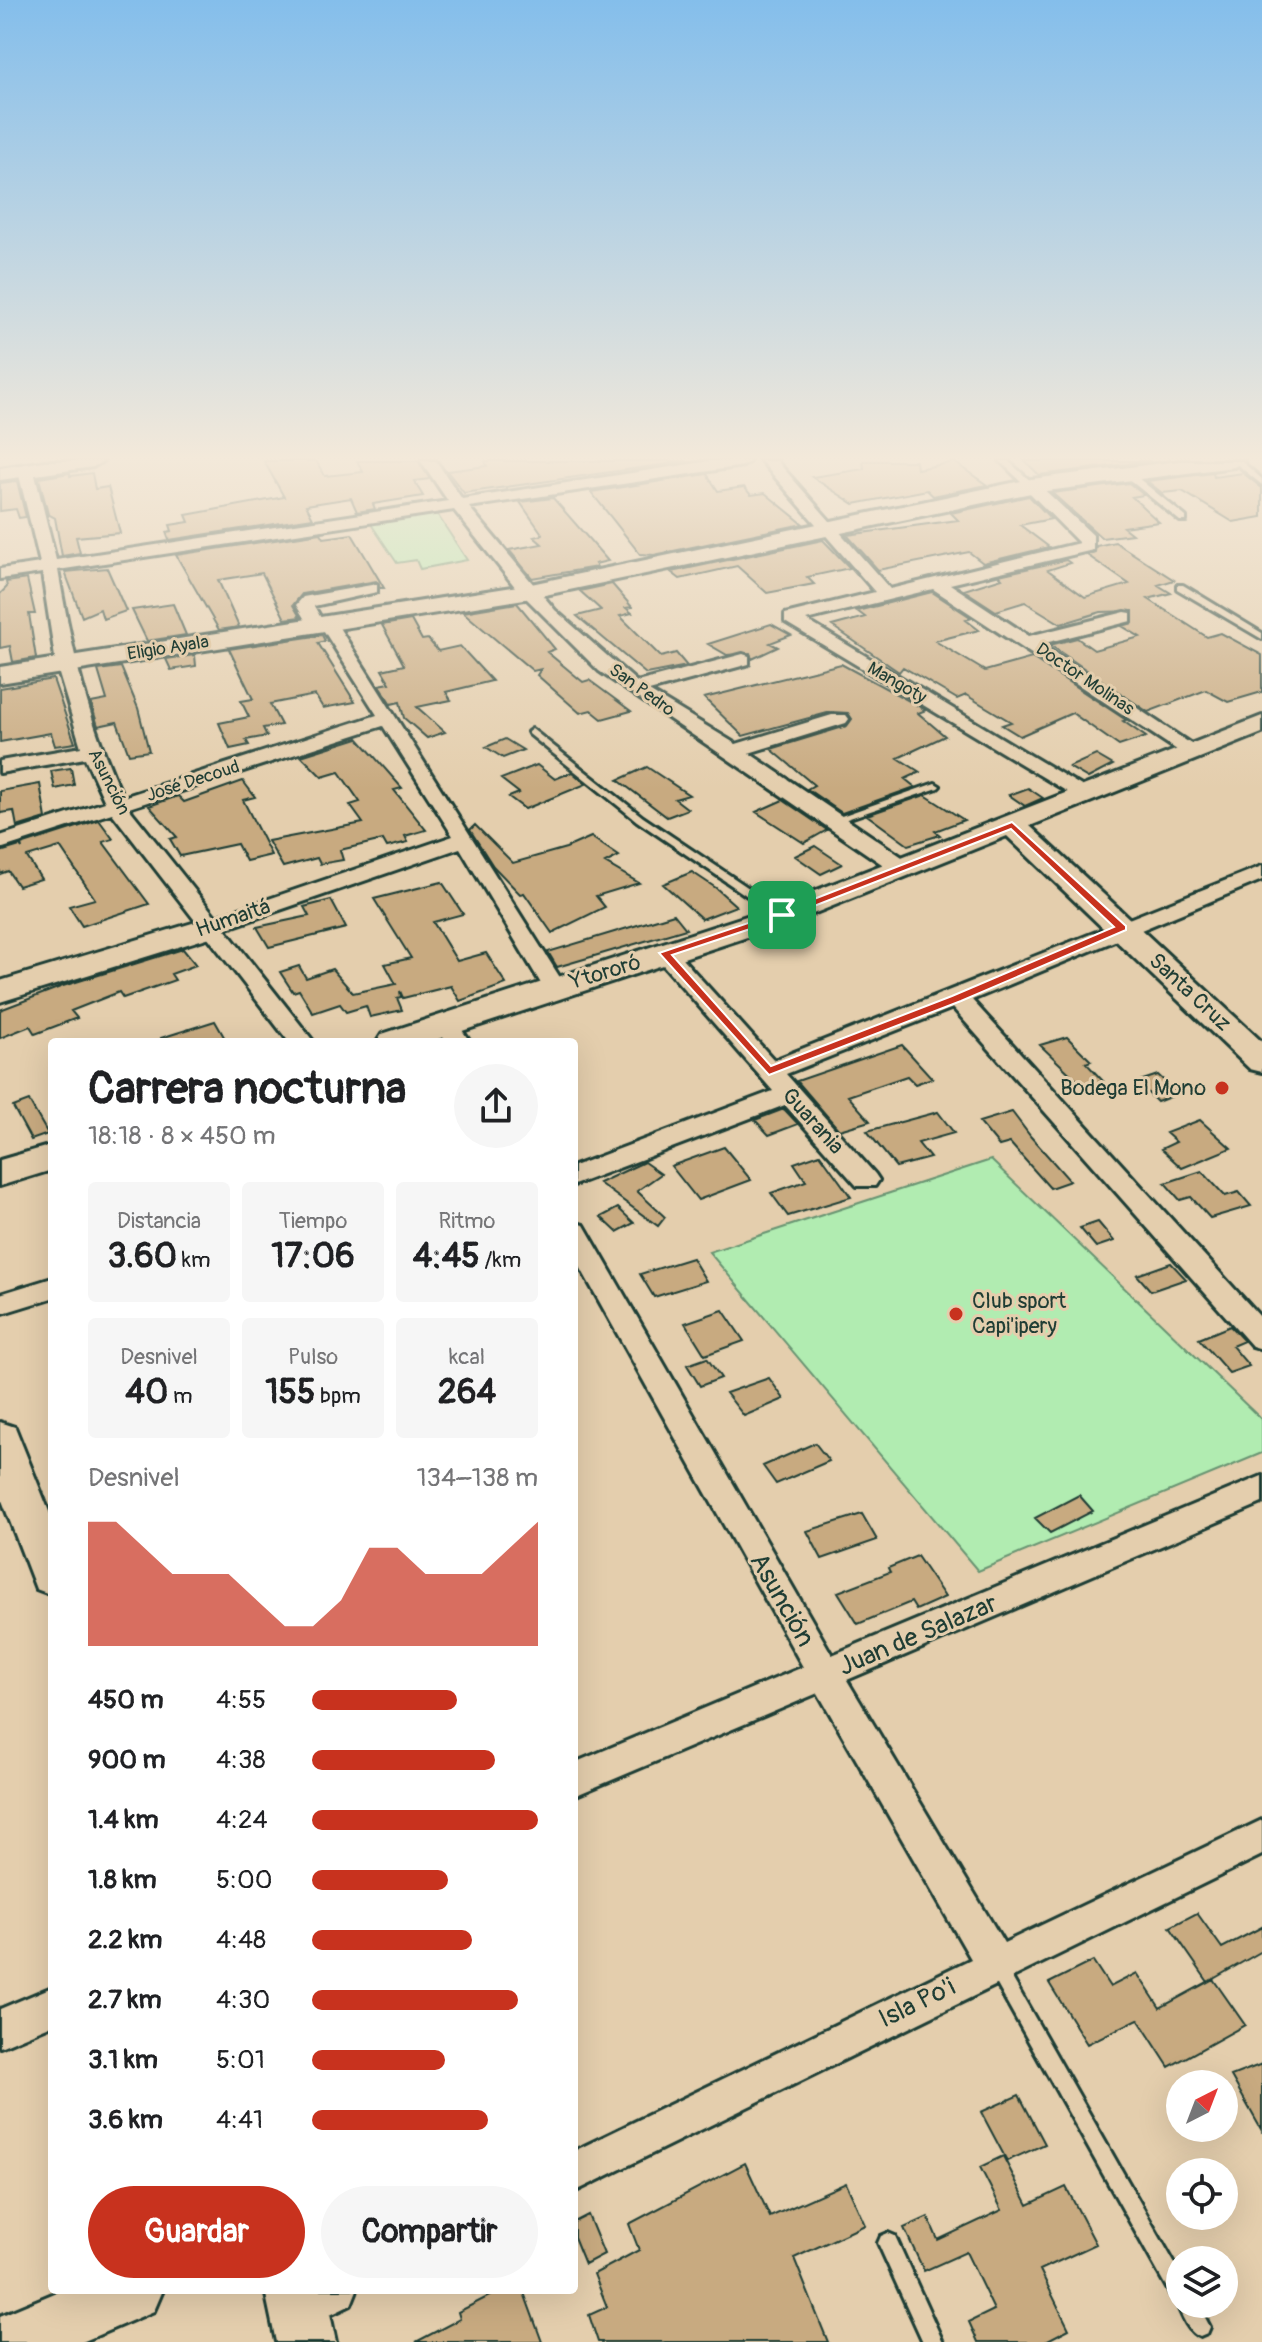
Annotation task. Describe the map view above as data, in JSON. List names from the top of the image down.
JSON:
{
  "streets": {
    "street": [
      "Eligio Ayala",
      "Doctor Molinas",
      "Mangoty",
      "San Pedro",
      "José Decoud",
      "Asunción",
      "Humaitá",
      "Ytororó",
      "Santa Cruz",
      "Guarania",
      "Juan de Salazar",
      "Isla Po'i"
    ]
  },
  "crossings": [
    ["Eligio Ayala", "San Pedro"],
    ["Eligio Ayala", "Asunción"],
    ["Doctor Molinas", "Ytororó"],
    ["Mangoty", "Ytororó"],
    ["San Pedro", "Ytororó"],
    ["José Decoud", "Asunción"],
    ["Asunción", "Humaitá"],
    ["Asunción", "Juan de Salazar"],
    ["Asunción", "Isla Po'i"],
    ["Ytororó", "Santa Cruz"],
    ["Ytororó", "Guarania"]
  ],
  "places": ["Bodega El Mono", "Club sport Capi'ipery"],
  "north": "top right",
  "page": {
    "heading": ["Carrera nocturna", "18:18 · 8 × 450 m"],
    "stats": [
      ["Distancia", "3.60 km"],
      ["Tiempo", "17:06"],
      ["Ritmo", "4:45 /km"],
      ["Desnivel", "40 m"],
      ["Pulso", "155 bpm"],
      ["kcal", "264"]
    ],
    "chart": ["Desnivel", "134–138 m"],
    "list": [
      {
        "name": "450 m",
        "note": "4:55"
      },
      {
        "name": "900 m",
        "note": "4:38"
      },
      {
        "name": "1.4 km",
        "note": "4:24"
      },
      {
        "name": "1.8 km",
        "note": "5:00"
      },
      {
        "name": "2.2 km",
        "note": "4:48"
      },
      {
        "name": "2.7 km",
        "note": "4:30"
      },
      {
        "name": "3.1 km",
        "note": "5:01"
      },
      {
        "name": "3.6 km",
        "note": "4:41"
      }
    ],
    "buttons": ["Guardar", "Compartir"]
  }
}
